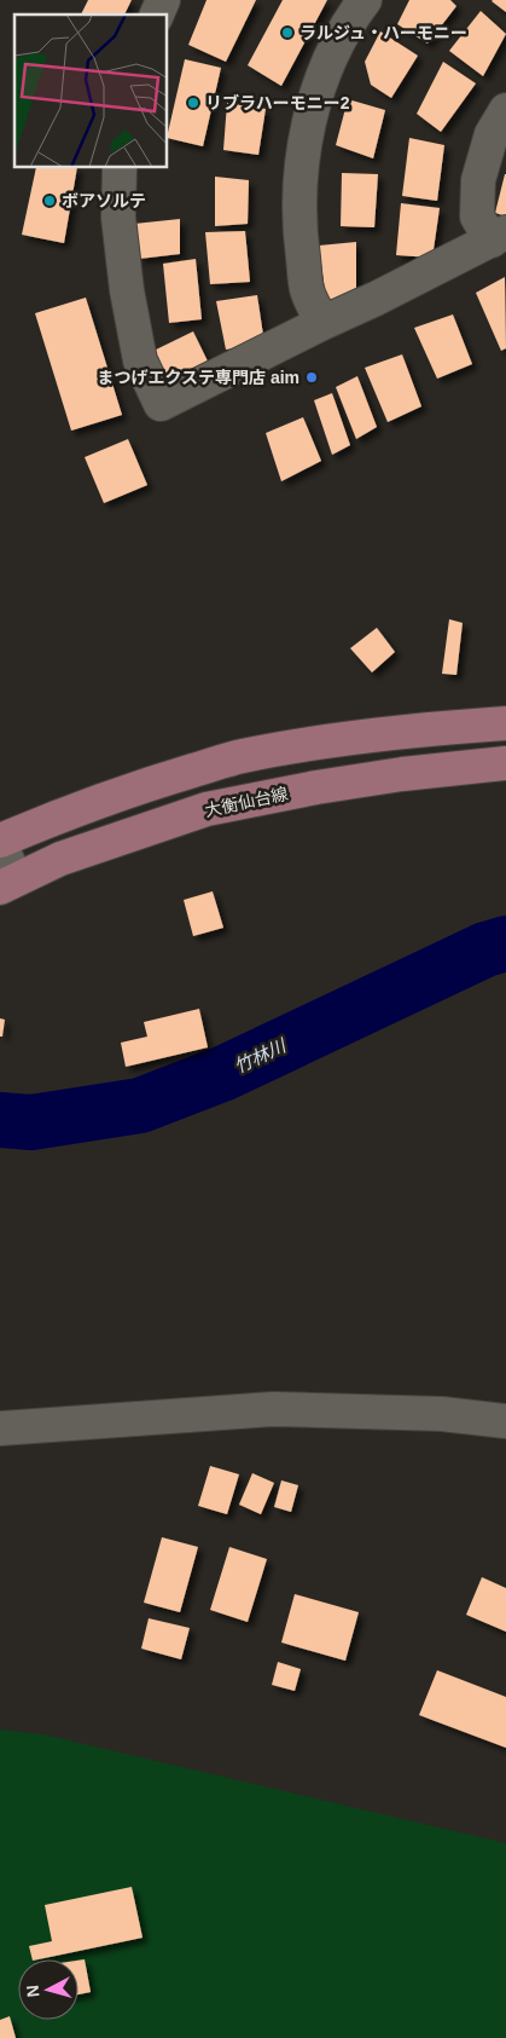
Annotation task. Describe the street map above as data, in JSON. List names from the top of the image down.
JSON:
{
  "streets": {
    "main road": ["大衡仙台線"]
  },
  "water": ["竹林川"],
  "places": [
    "ラルジュ・ハーモニー",
    "リブラハーモニー2",
    "ボアソルテ",
    "まつげエクステ専門店 aim"
  ],
  "north": "left"
}
